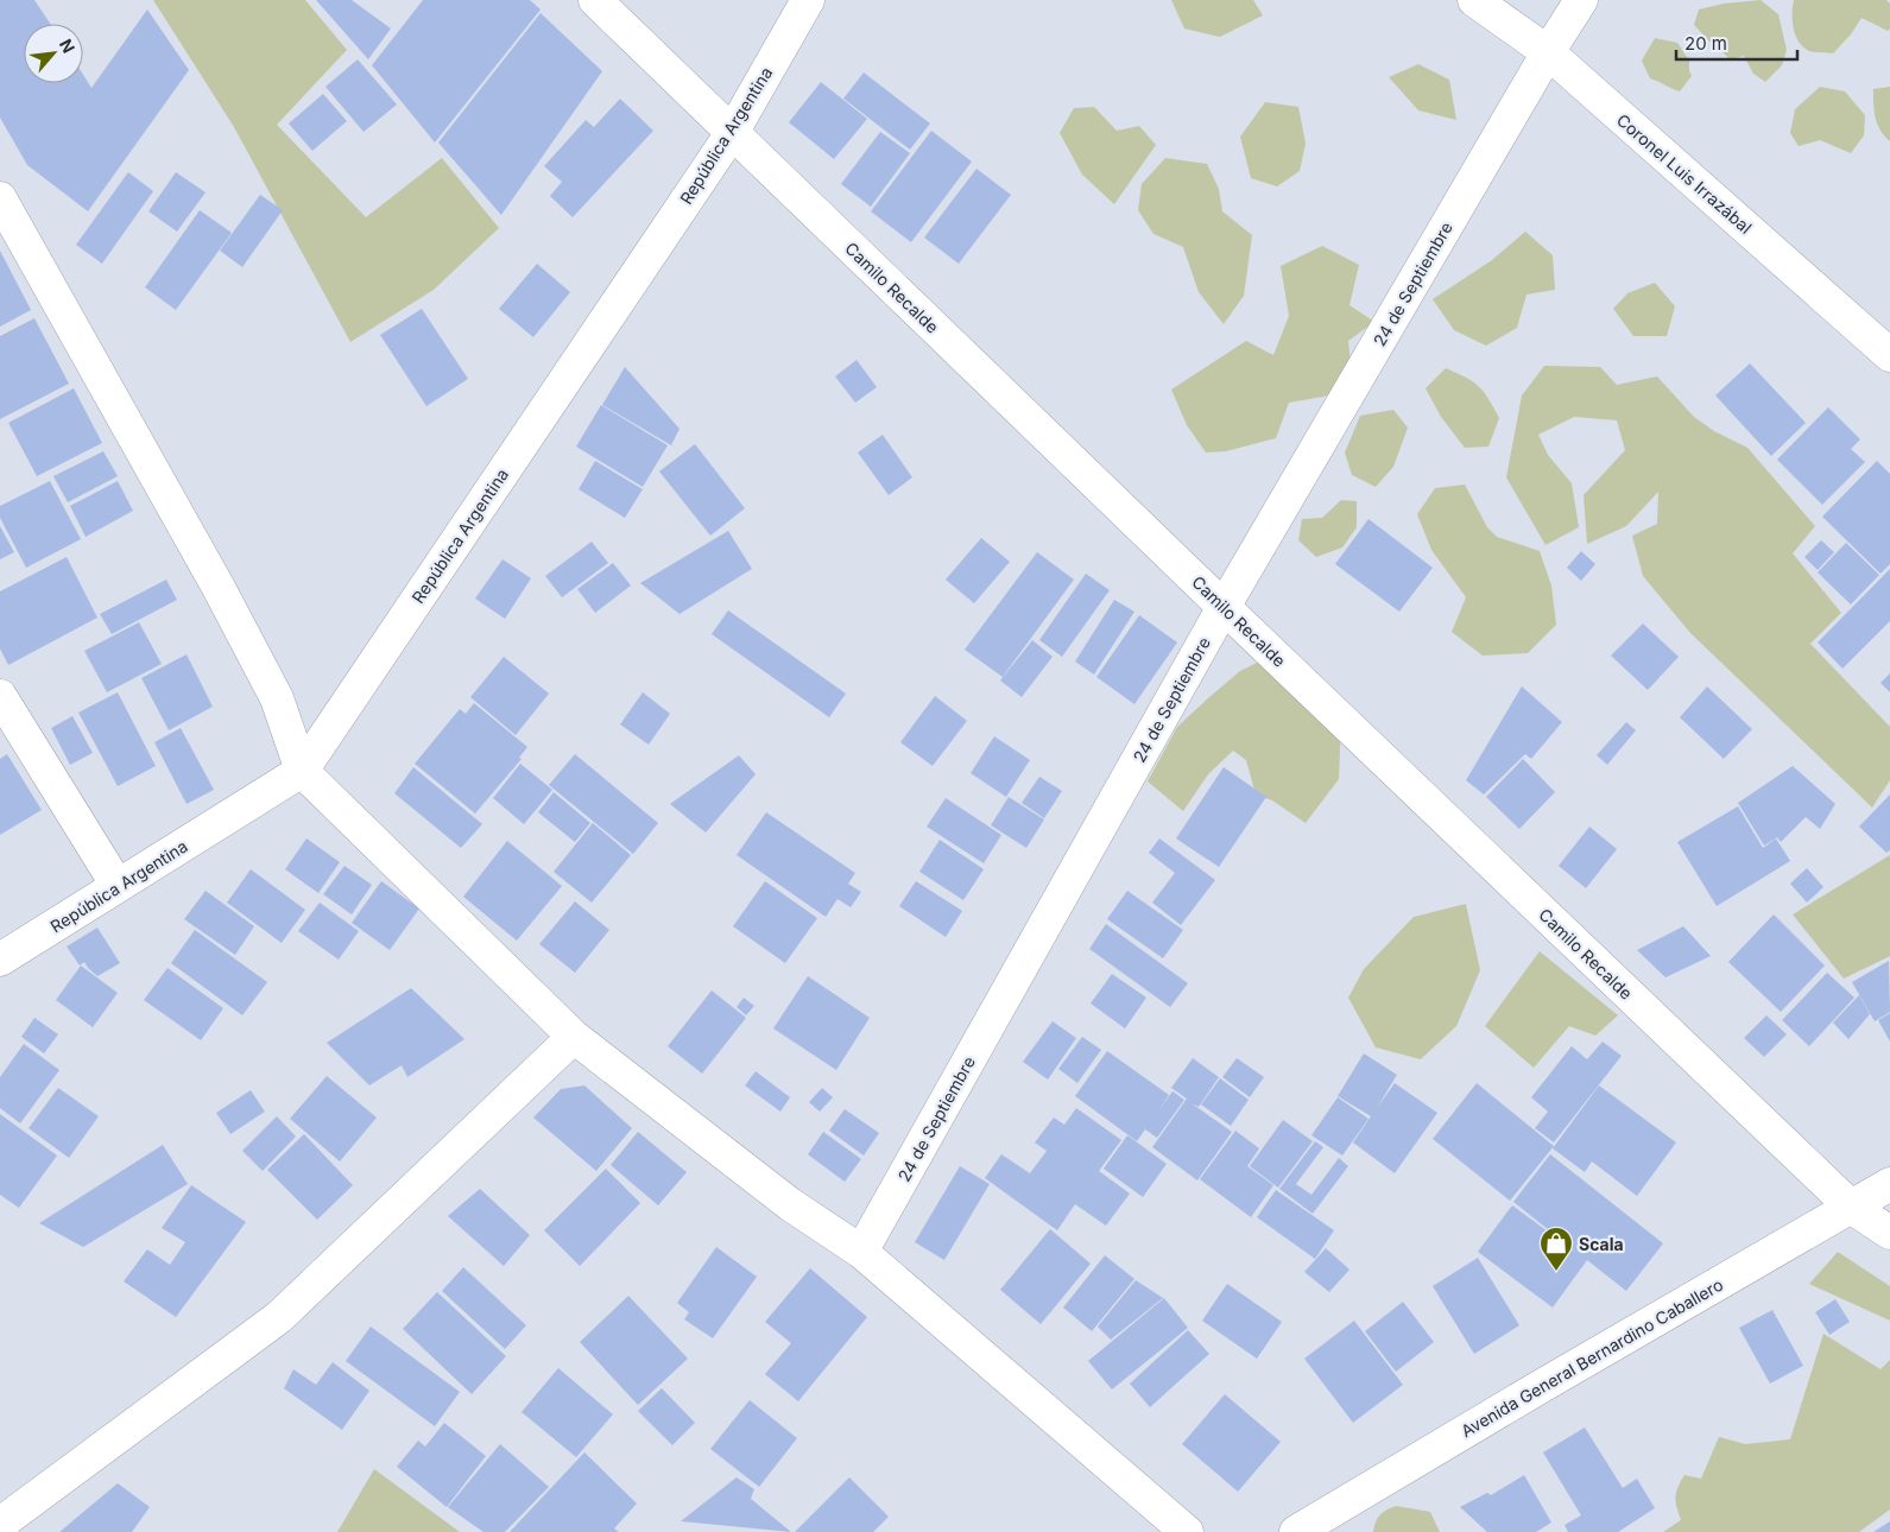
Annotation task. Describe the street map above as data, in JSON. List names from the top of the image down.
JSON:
{
  "streets": {
    "street": [
      "República Argentina",
      "Coronel Luis Irrazábal",
      "24 de Septiembre",
      "Camilo Recalde",
      "Avenida General Bernardino Caballero"
    ]
  },
  "crossings": [
    ["República Argentina", "Camilo Recalde"],
    ["Coronel Luis Irrazábal", "24 de Septiembre"],
    ["24 de Septiembre", "Camilo Recalde"],
    ["Camilo Recalde", "Avenida General Bernardino Caballero"]
  ],
  "places": {
    "shop": ["Scala"]
  },
  "scale_bar": "20 m",
  "north": "top right"
}
